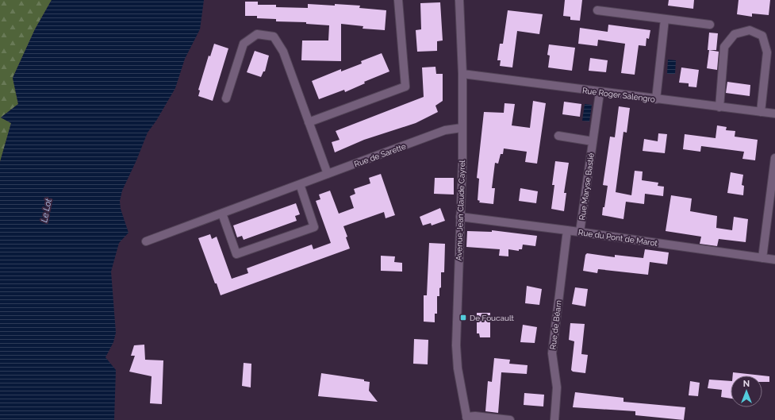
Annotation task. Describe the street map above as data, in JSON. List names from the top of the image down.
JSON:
{
  "streets": {
    "street": [
      "Rue Roger Salengro",
      "Rue de Sarette",
      "Rue Maryse Bastié",
      "Avenue Jean Claude Cayrel",
      "Rue du Pont de Marot",
      "Rue de Béarn"
    ]
  },
  "crossings": [
    ["Rue Roger Salengro", "Rue Maryse Bastié"],
    ["Rue Roger Salengro", "Avenue Jean Claude Cayrel"],
    ["Rue de Sarette", "Avenue Jean Claude Cayrel"],
    ["Rue Maryse Bastié", "Rue du Pont de Marot"],
    ["Avenue Jean Claude Cayrel", "Rue du Pont de Marot"],
    ["Rue du Pont de Marot", "Rue de Béarn"]
  ],
  "water": ["Le Lot"],
  "places": {
    "transit": ["De Foucault"]
  },
  "north": "top"
}
